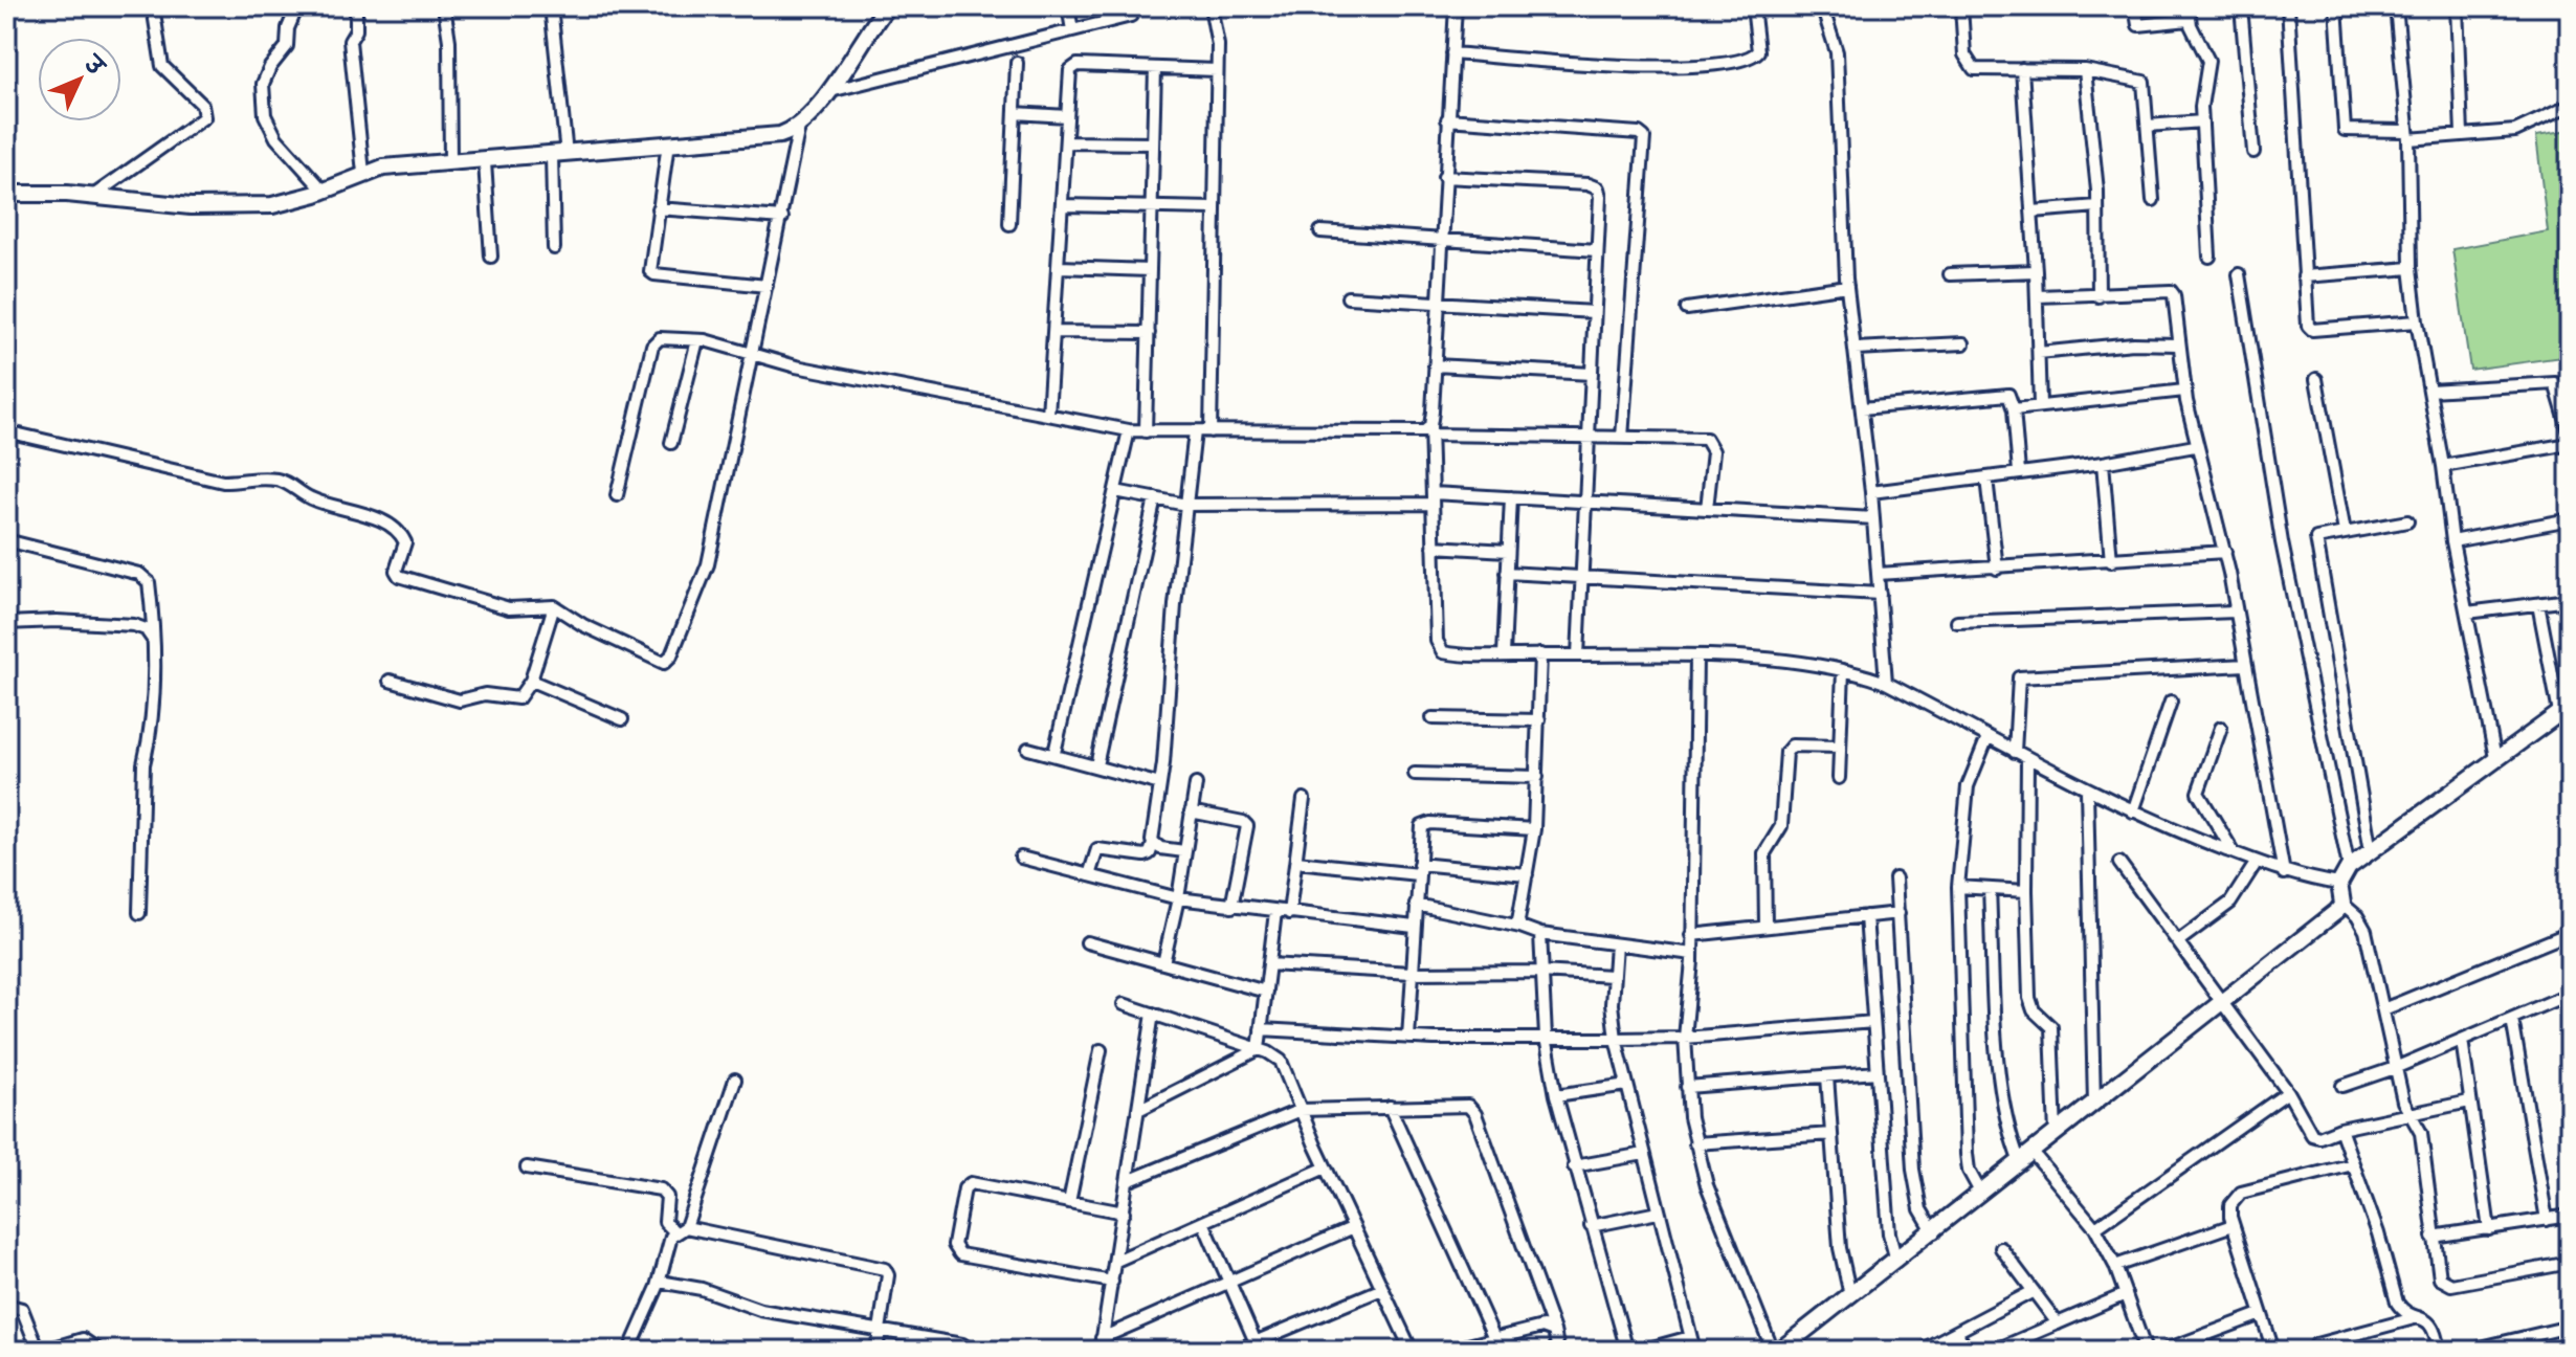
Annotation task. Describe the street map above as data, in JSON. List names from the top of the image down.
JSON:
{
  "north": "top right"
}
